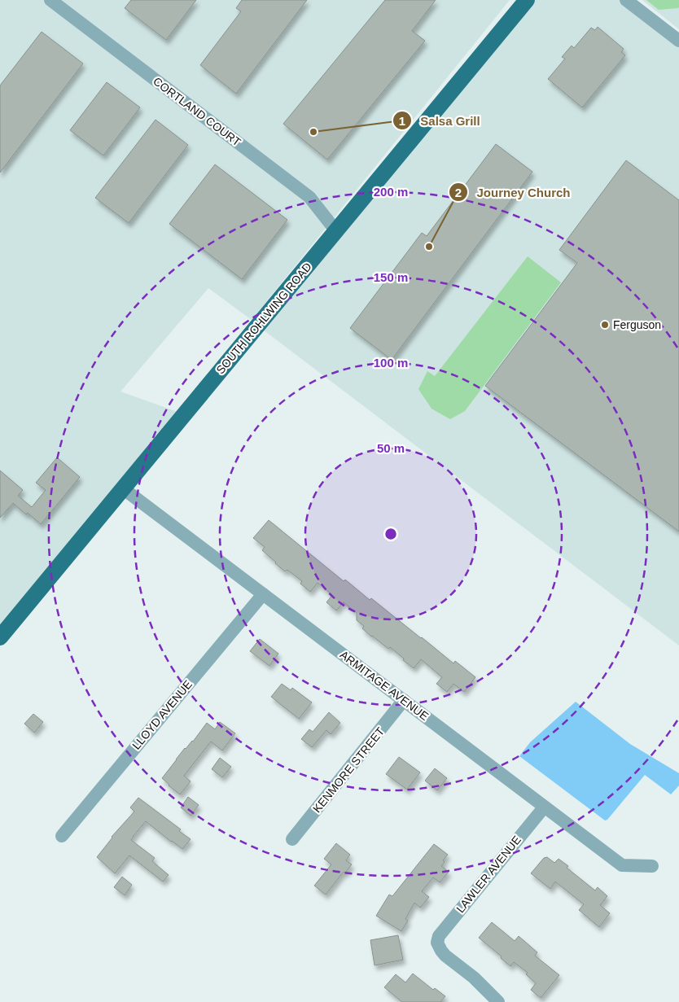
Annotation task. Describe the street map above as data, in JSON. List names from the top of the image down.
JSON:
{
  "streets": {
    "main road": ["SOUTH ROHLWING ROAD"],
    "street": [
      "CORTLAND COURT",
      "ARMITAGE AVENUE",
      "LLOYD AVENUE",
      "KENMORE STREET",
      "LAWLER AVENUE"
    ]
  },
  "crossings": [
    ["CORTLAND COURT", "SOUTH ROHLWING ROAD"],
    ["SOUTH ROHLWING ROAD", "ARMITAGE AVENUE"],
    ["ARMITAGE AVENUE", "LLOYD AVENUE"],
    ["ARMITAGE AVENUE", "KENMORE STREET"],
    ["ARMITAGE AVENUE", "LAWLER AVENUE"]
  ],
  "places": ["Salsa Grill", "Journey Church", "Ferguson"],
  "rings": [
    "200 m",
    "150 m",
    "100 m",
    "50 m"
  ]
}
